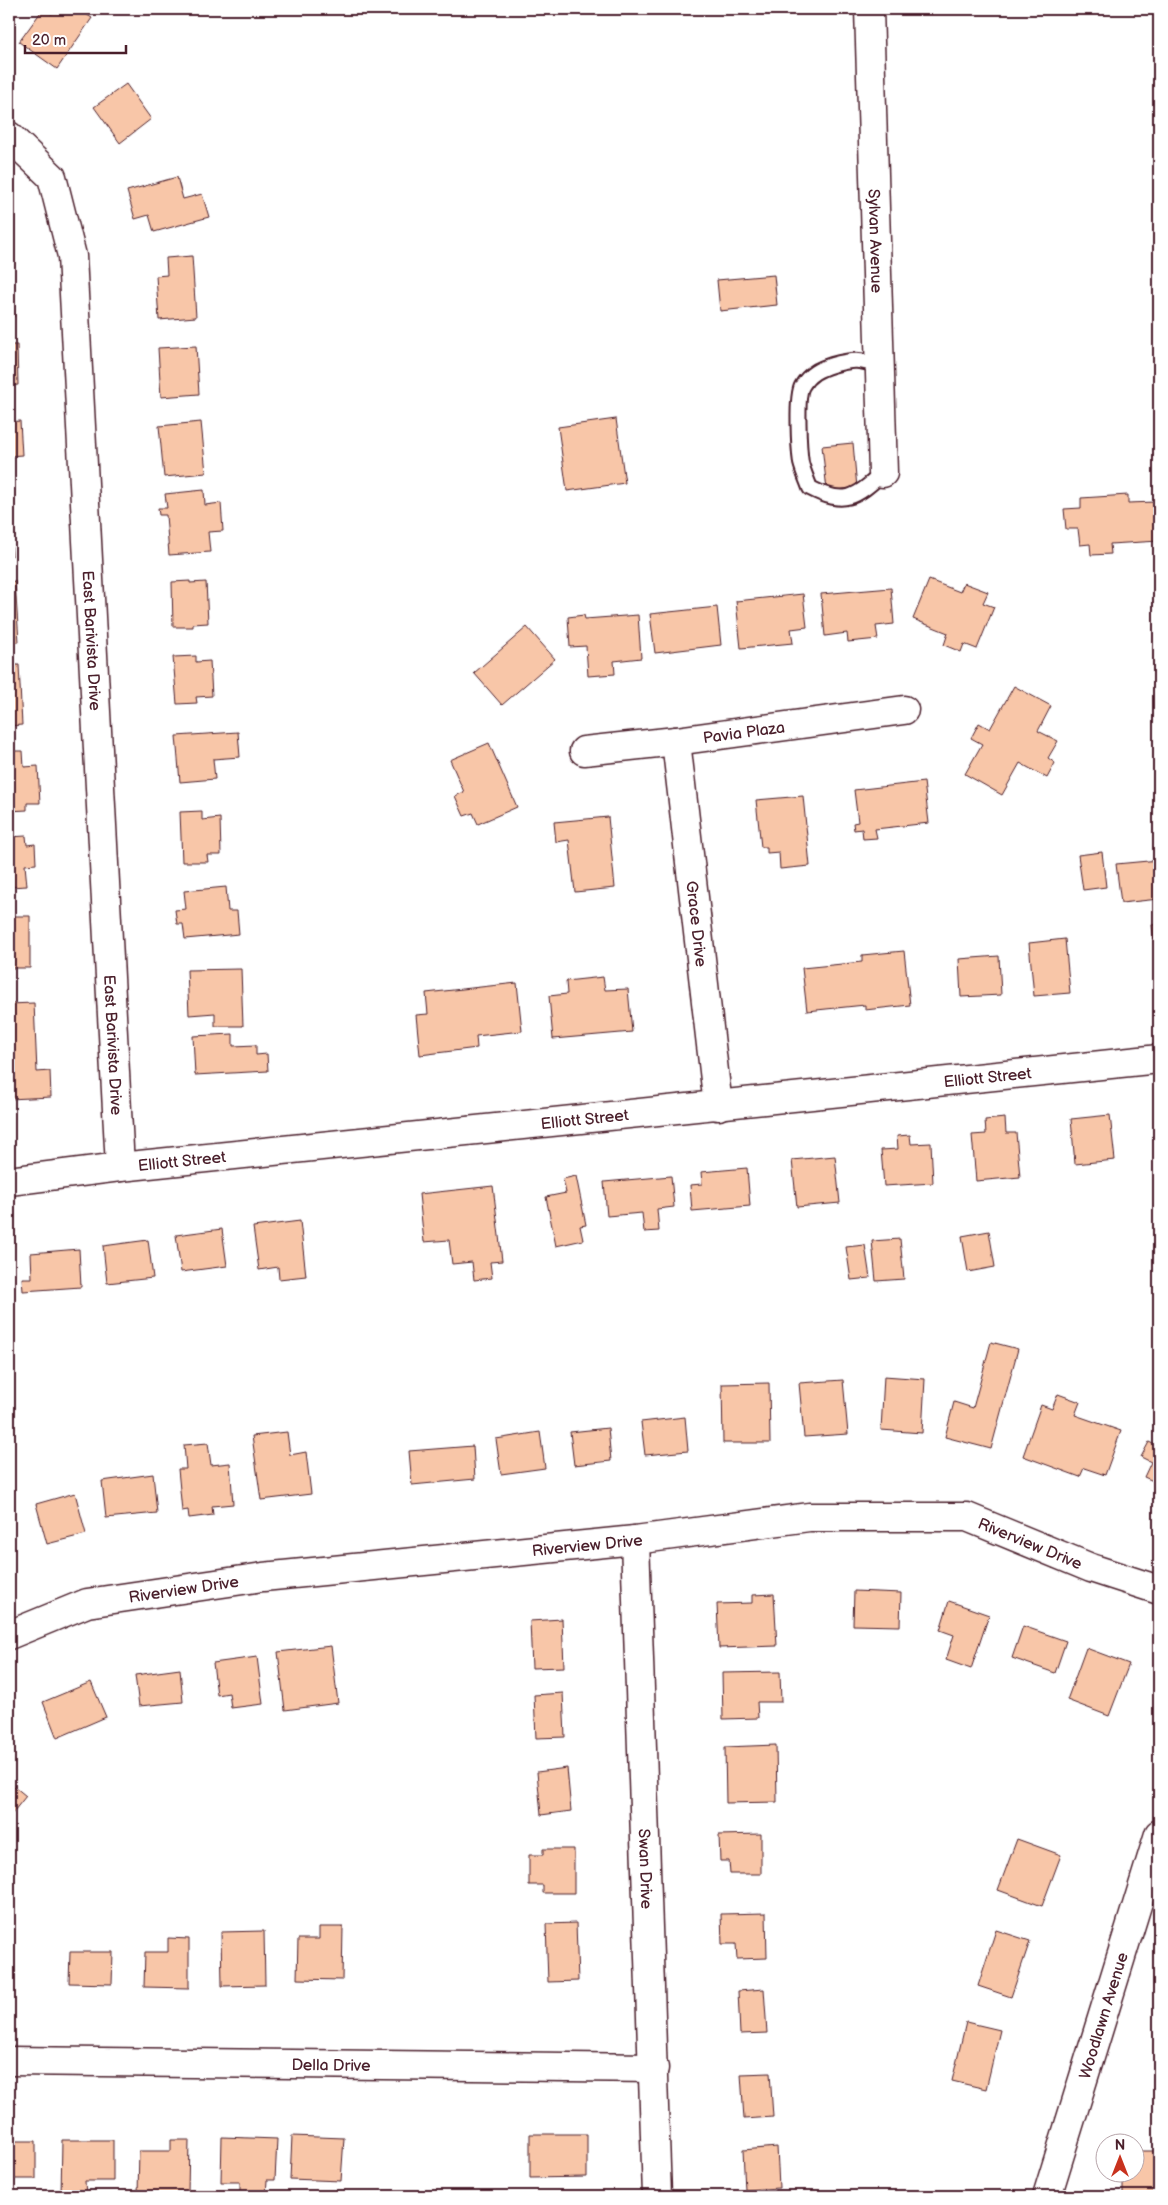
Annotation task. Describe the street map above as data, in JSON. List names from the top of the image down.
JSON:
{
  "streets": {
    "street": [
      "Sylvan Avenue",
      "East Barivista Drive",
      "Pavia Plaza",
      "Grace Drive",
      "Elliott Street",
      "Riverview Drive",
      "Swan Drive",
      "Woodlawn Avenue",
      "Della Drive"
    ]
  },
  "crossings": [
    ["East Barivista Drive", "Elliott Street"],
    ["Pavia Plaza", "Grace Drive"],
    ["Grace Drive", "Elliott Street"],
    ["Riverview Drive", "Swan Drive"],
    ["Swan Drive", "Della Drive"]
  ],
  "scale_bar": "20 m",
  "north": "top"
}
